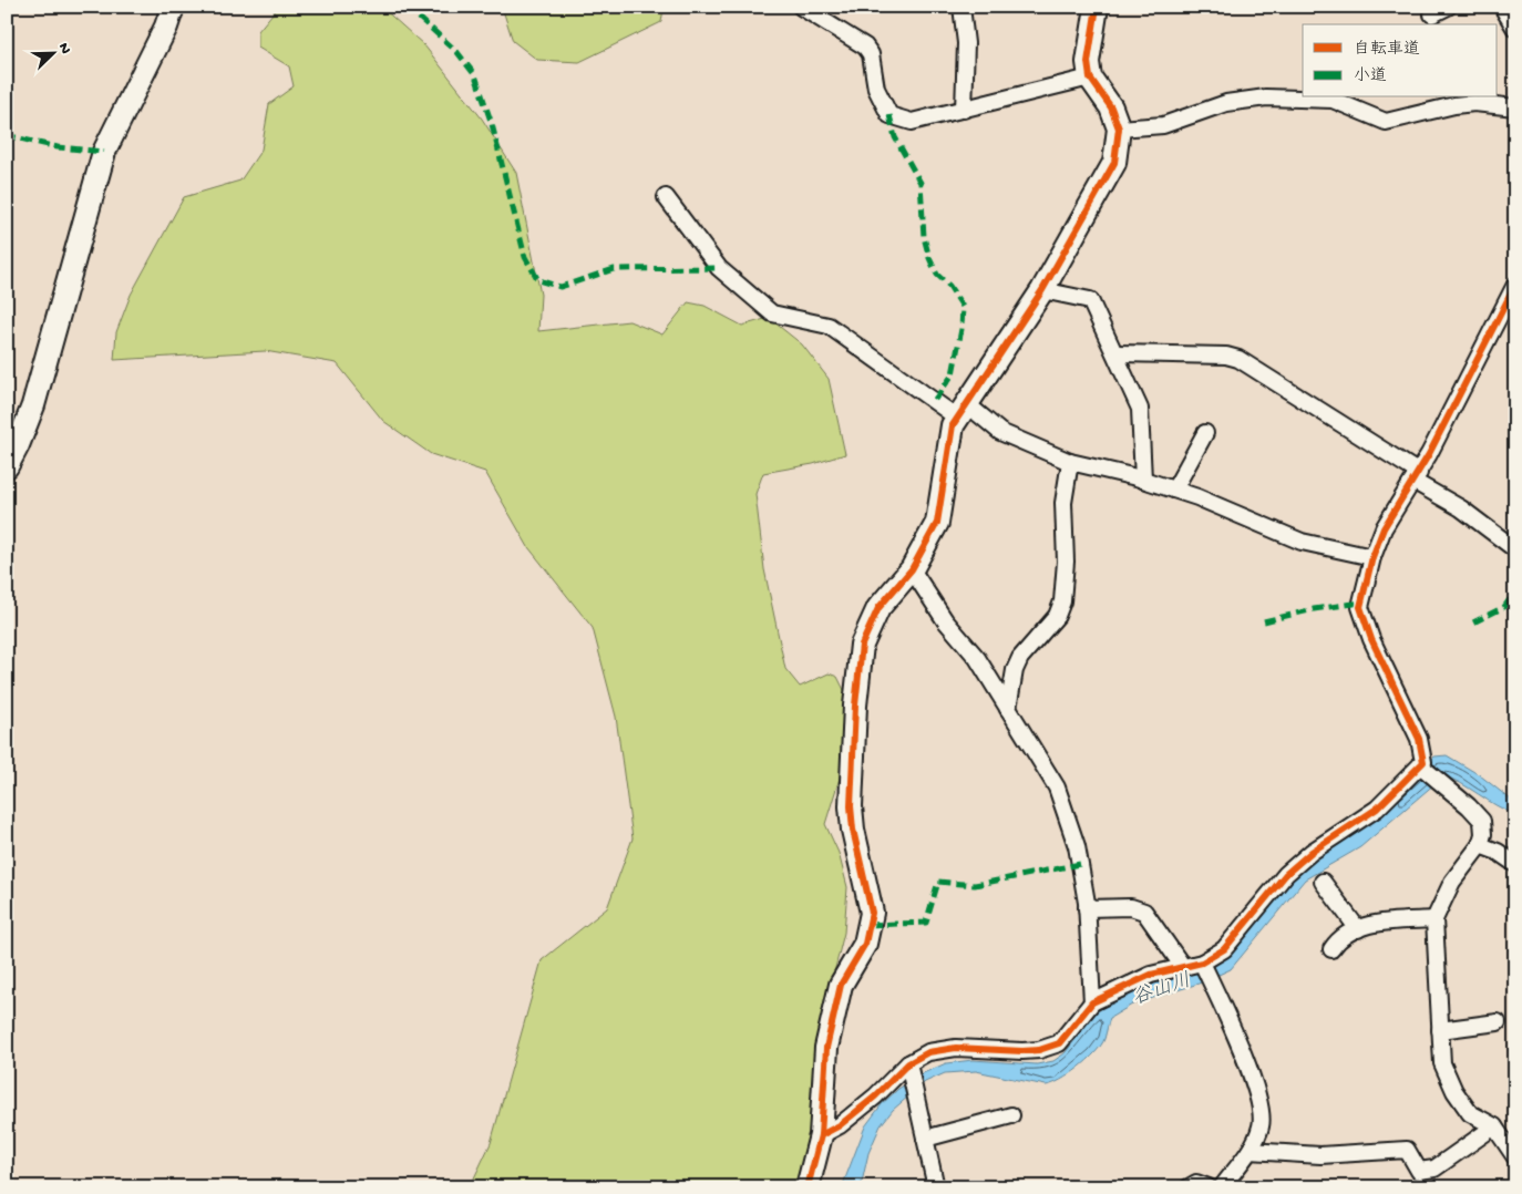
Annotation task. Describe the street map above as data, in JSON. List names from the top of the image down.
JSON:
{
  "water": ["谷山川"],
  "legend": ["自転車道", "小道"],
  "north": "top right"
}
